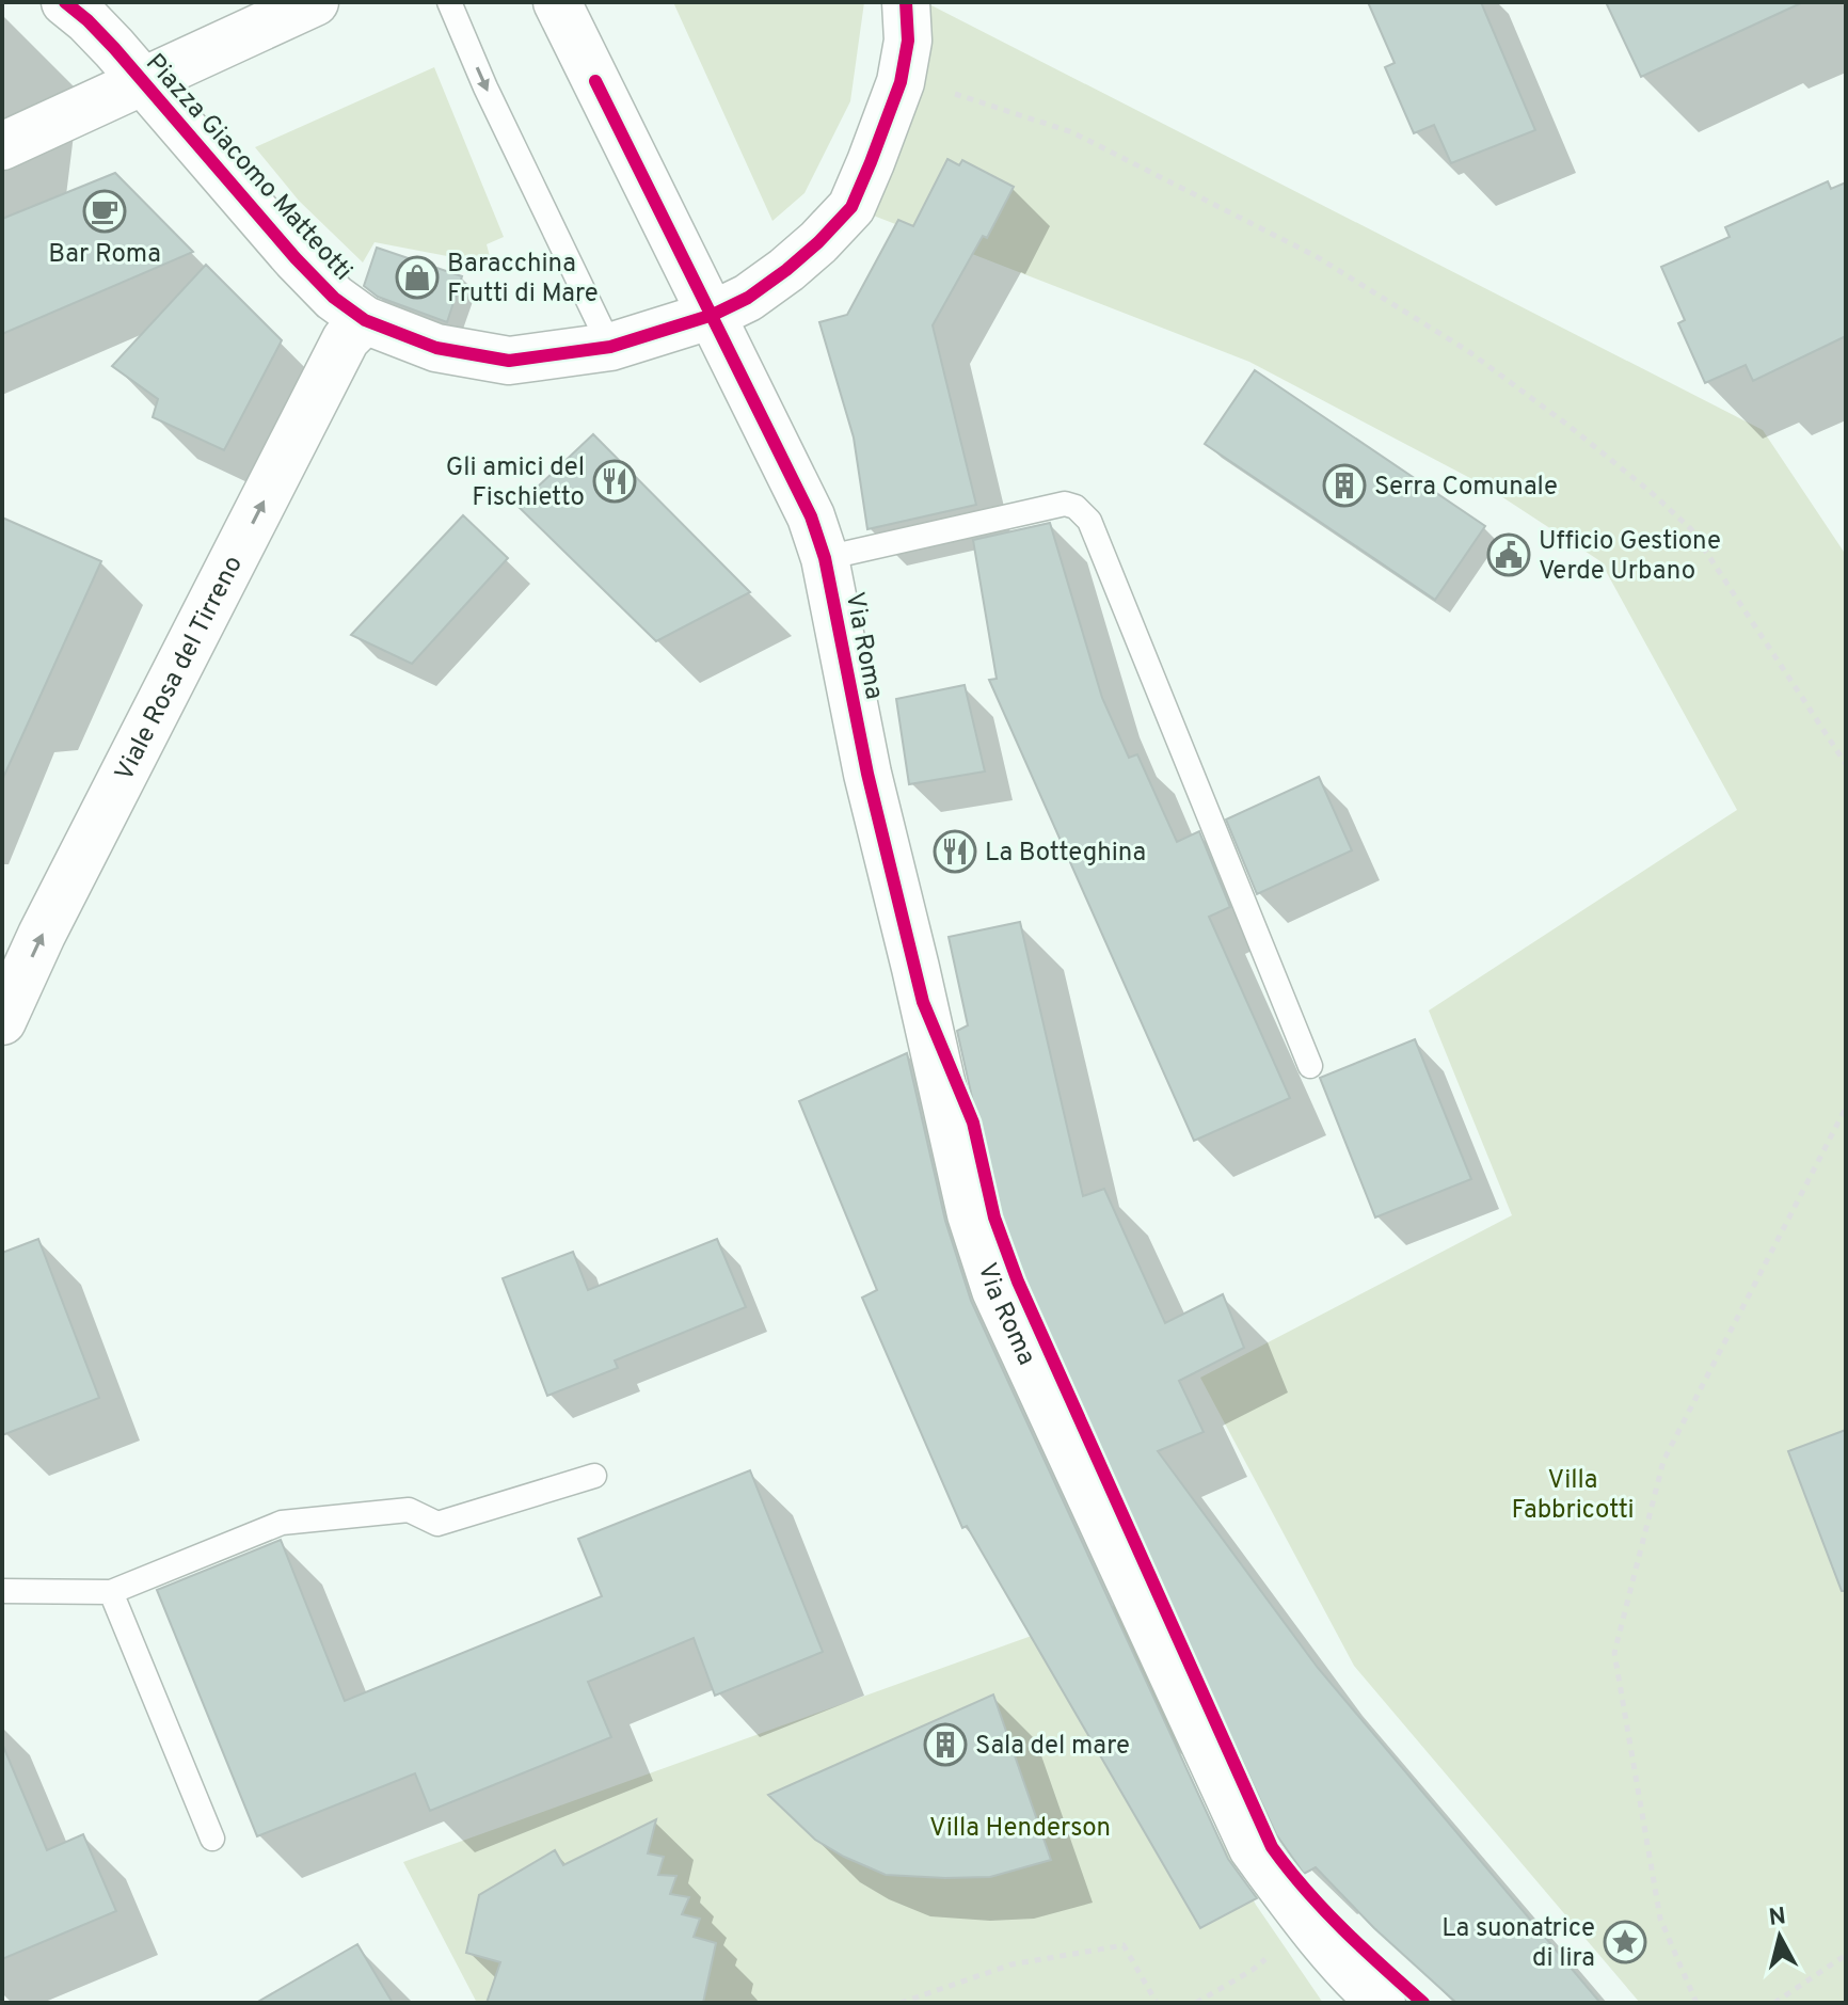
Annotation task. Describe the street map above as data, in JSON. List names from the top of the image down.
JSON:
{
  "streets": {
    "street": ["Piazza Giacomo Matteotti", "Via Roma", "Viale Rosa del Tirreno"]
  },
  "crossings": [
    ["Piazza Giacomo Matteotti", "Via Roma"],
    ["Piazza Giacomo Matteotti", "Viale Rosa del Tirreno"]
  ],
  "one_way": ["Viale Rosa del Tirreno"],
  "parks": ["Villa Fabbricotti", "Villa Henderson"],
  "places": {
    "cafe": ["Bar Roma"],
    "shop": ["Baracchina Frutti di Mare"],
    "restaurant": ["Gli amici del Fischietto", "La Botteghina"],
    "building": ["Serra Comunale", "Sala del mare"],
    "public building": ["Ufficio Gestione Verde Urbano"],
    "place": ["La suonatrice di lira"]
  },
  "north": "top"
}
